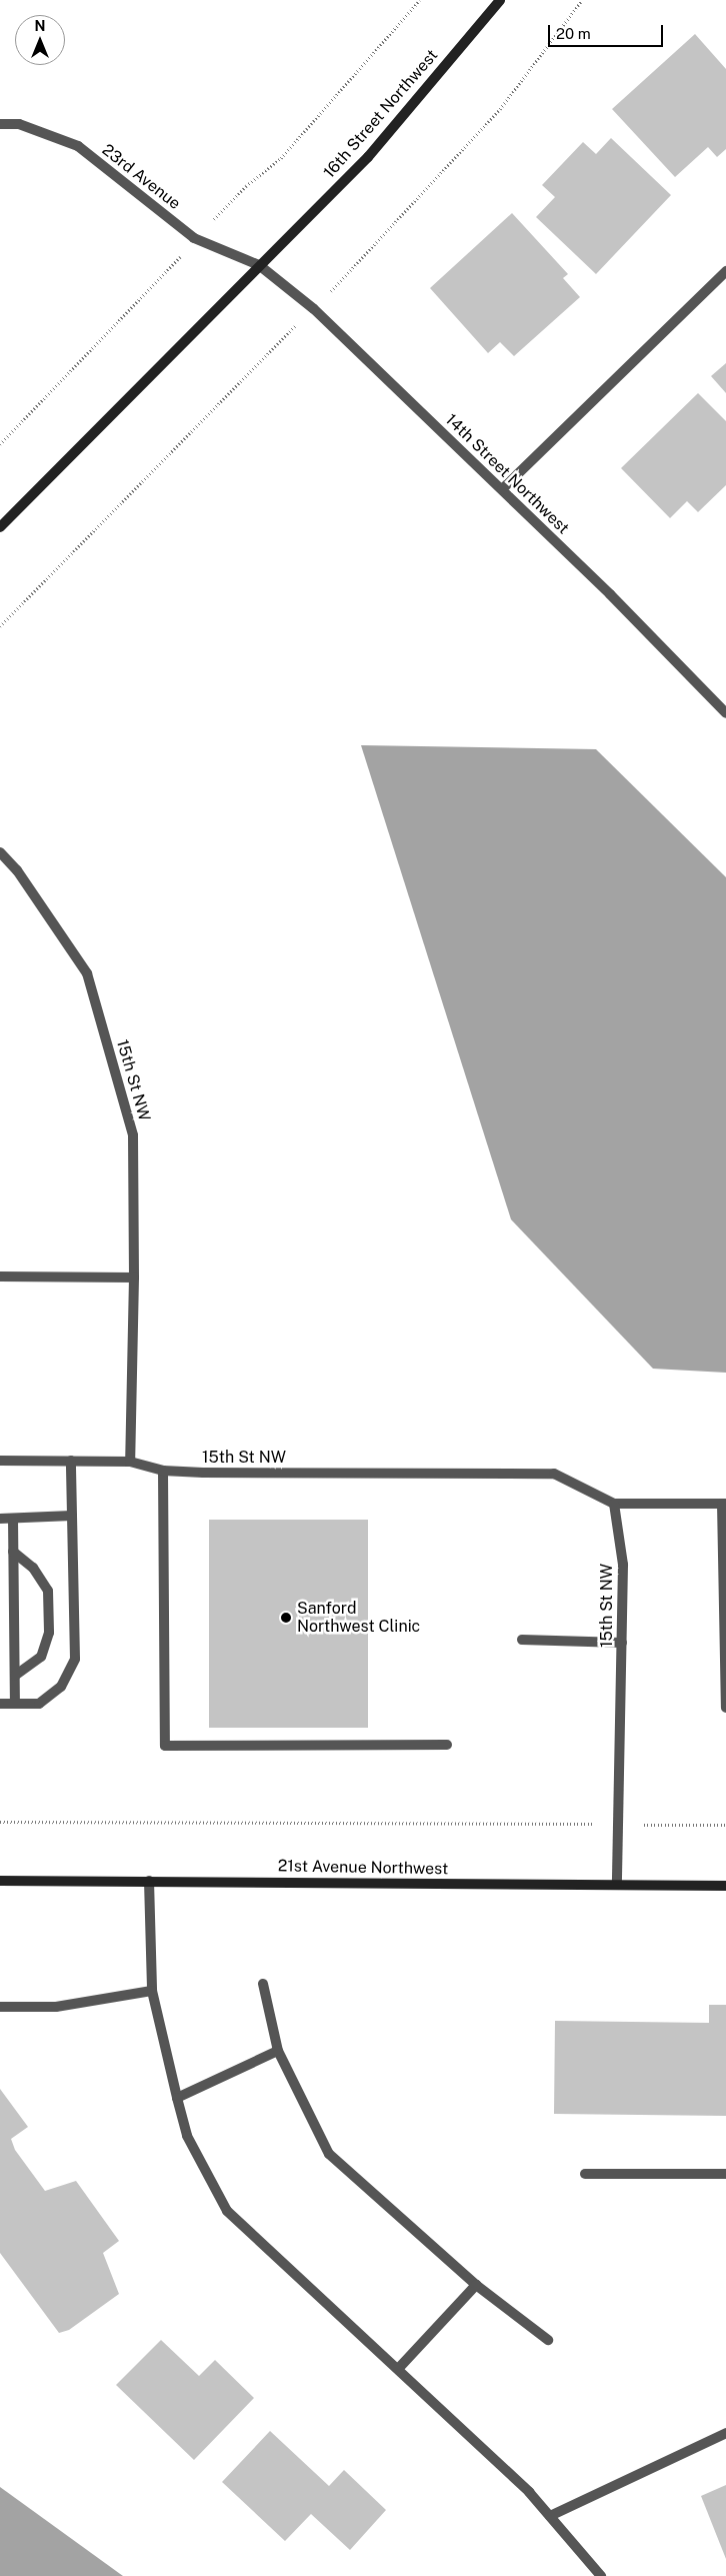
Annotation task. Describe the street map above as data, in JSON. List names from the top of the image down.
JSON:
{
  "streets": {
    "street": [
      "16th Street Northwest",
      "23rd Avenue",
      "14th Street Northwest",
      "15th St NW",
      "21st Avenue Northwest"
    ]
  },
  "crossings": [
    ["16th Street Northwest", "23rd Avenue"],
    ["16th Street Northwest", "14th Street Northwest"],
    ["23rd Avenue", "14th Street Northwest"],
    ["15th St NW", "21st Avenue Northwest"]
  ],
  "places": ["Sanford Northwest Clinic"],
  "scale_bar": "20 m",
  "north": "top"
}
